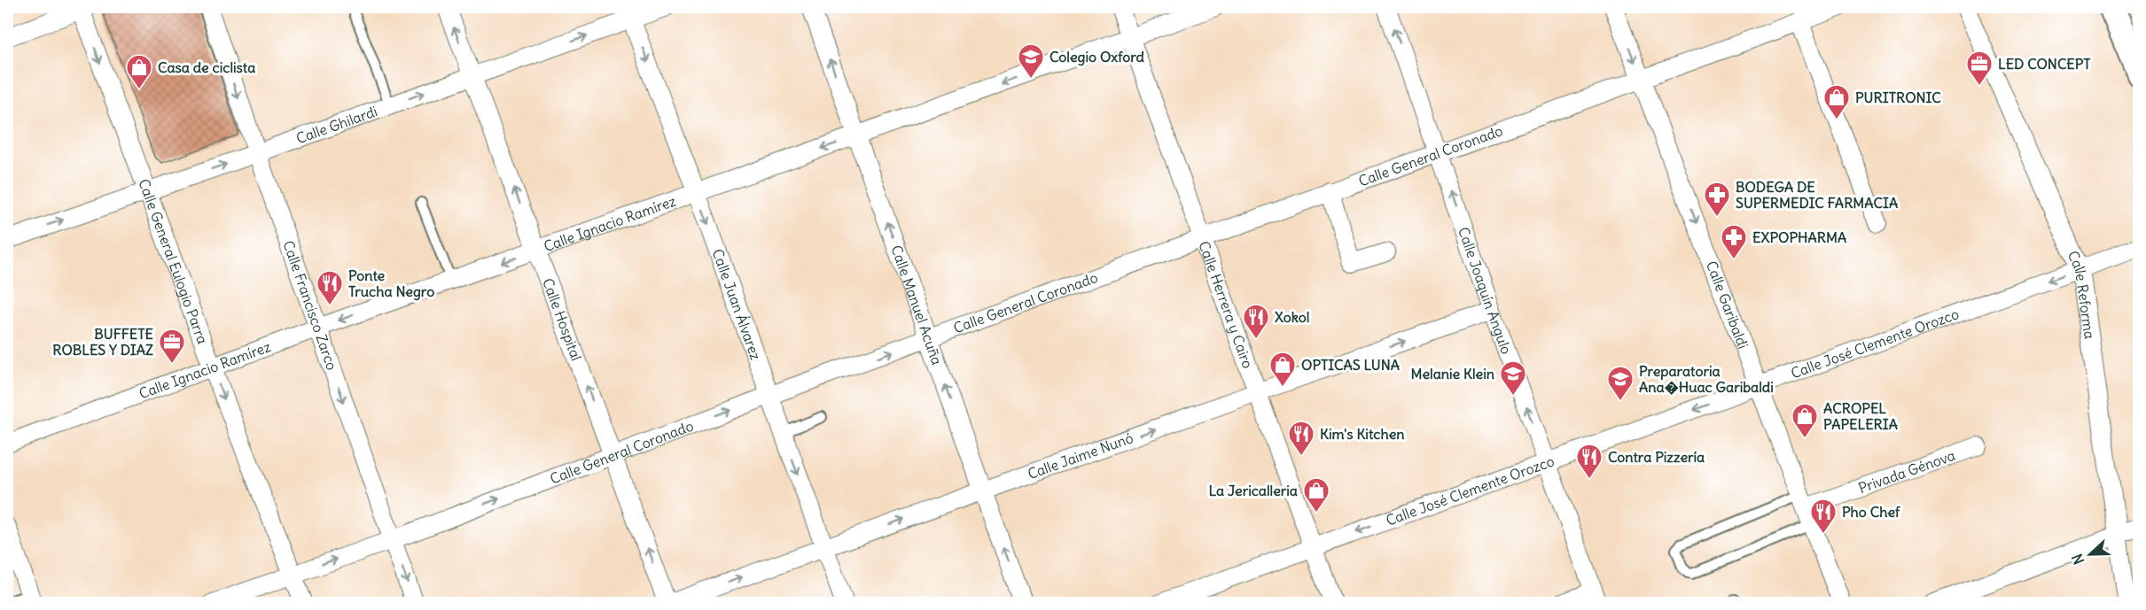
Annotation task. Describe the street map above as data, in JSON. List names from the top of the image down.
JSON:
{
  "streets": {
    "street": [
      "Calle Ghilardi",
      "Calle General Coronado",
      "Calle Ignacio Ramírez",
      "Calle General Eulogio Parra",
      "Calle Joaquín Angulo",
      "Calle Reforma",
      "Calle Juan Álvarez",
      "Calle Herrera y Cairo",
      "Calle Francisco Zarco",
      "Calle Manuel Acuña",
      "Calle Garibaldi",
      "Calle Hospital",
      "Calle José Clemente Orozco",
      "Calle Jaime Nunó",
      "Privada Génova"
    ]
  },
  "crossings": [
    ["Calle Ghilardi", "Calle General Eulogio Parra"],
    ["Calle Ghilardi", "Calle Juan Álvarez"],
    ["Calle Ghilardi", "Calle Francisco Zarco"],
    ["Calle Ghilardi", "Calle Hospital"],
    ["Calle General Coronado", "Calle General Eulogio Parra"],
    ["Calle General Coronado", "Calle Joaquín Angulo"],
    ["Calle General Coronado", "Calle Juan Álvarez"],
    ["Calle General Coronado", "Calle Herrera y Cairo"],
    ["Calle General Coronado", "Calle Francisco Zarco"],
    ["Calle General Coronado", "Calle Manuel Acuña"],
    ["Calle General Coronado", "Calle Garibaldi"],
    ["Calle General Coronado", "Calle Hospital"],
    ["Calle Ignacio Ramírez", "Calle General Eulogio Parra"],
    ["Calle Ignacio Ramírez", "Calle Juan Álvarez"],
    ["Calle Ignacio Ramírez", "Calle Herrera y Cairo"],
    ["Calle Ignacio Ramírez", "Calle Francisco Zarco"],
    ["Calle Ignacio Ramírez", "Calle Manuel Acuña"],
    ["Calle Ignacio Ramírez", "Calle Hospital"],
    ["Calle Joaquín Angulo", "Calle José Clemente Orozco"],
    ["Calle Joaquín Angulo", "Calle Jaime Nunó"],
    ["Calle Reforma", "Calle José Clemente Orozco"],
    ["Calle Juan Álvarez", "Calle Jaime Nunó"],
    ["Calle Herrera y Cairo", "Calle José Clemente Orozco"],
    ["Calle Herrera y Cairo", "Calle Jaime Nunó"],
    ["Calle Manuel Acuña", "Calle Jaime Nunó"],
    ["Calle Garibaldi", "Calle José Clemente Orozco"],
    ["Calle Garibaldi", "Privada Génova"],
    ["Calle Hospital", "Calle Jaime Nunó"]
  ],
  "one_way": [
    "Calle Ghilardi",
    "Calle General Coronado",
    "Calle Ignacio Ramírez",
    "Calle General Eulogio Parra",
    "Calle Joaquín Angulo",
    "Calle Juan Álvarez",
    "Calle Francisco Zarco",
    "Calle Manuel Acuña",
    "Calle Garibaldi",
    "Calle Hospital",
    "Calle José Clemente Orozco",
    "Calle Jaime Nunó"
  ],
  "places": {
    "school or university": ["Colegio Oxford", "Melanie Klein", "Preparatoria Ana�Huac Garibaldi"],
    "office": ["LED CONCEPT", "BUFFETE ROBLES Y DIAZ"],
    "shop": [
      "Casa de ciclista",
      "PURITRONIC",
      "OPTICAS LUNA",
      "ACROPEL PAPELERIA",
      "La Jericalleria"
    ],
    "pharmacy": ["BODEGA DE SUPERMEDIC FARMACIA", "EXPOPHARMA"],
    "restaurant": [
      "Ponte Trucha Negro",
      "Xokol",
      "Kim's Kitchen",
      "Contra Pizzería",
      "Pho Chef"
    ]
  },
  "north": "left"
}
